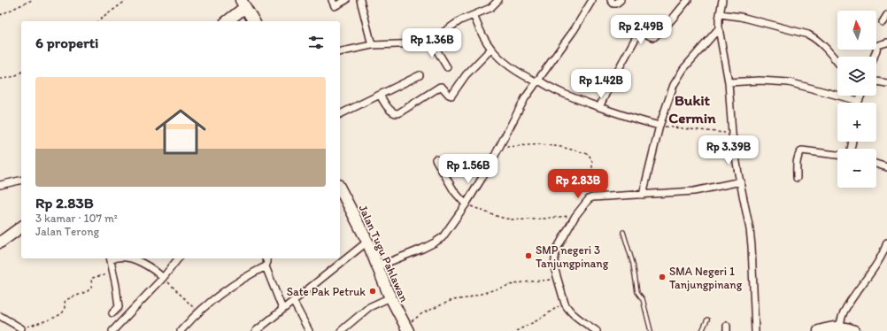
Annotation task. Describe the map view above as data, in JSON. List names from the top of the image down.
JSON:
{
  "streets": {
    "main road": ["Jalan Tugu Pahlawan"]
  },
  "districts": ["Bukit Cermin"],
  "places": ["SMP negeri 3 Tanjungpinang", "SMA Negeri 1 Tanjungpinang", "Sate Pak Petruk"],
  "north": "top",
  "page": {
    "map_buttons": ["+", "−"],
    "price": [
      "Rp 2.49B",
      "Rp 1.36B",
      "Rp 1.42B",
      "Rp 3.39B",
      "Rp 1.56B",
      "Rp 2.83B"
    ],
    "heading": "6 properti",
    "list": [
      {
        "name": "Rp 2.83B",
        "note": "3 kamar · 107 m² · Jalan Terong"
      }
    ]
  }
}
